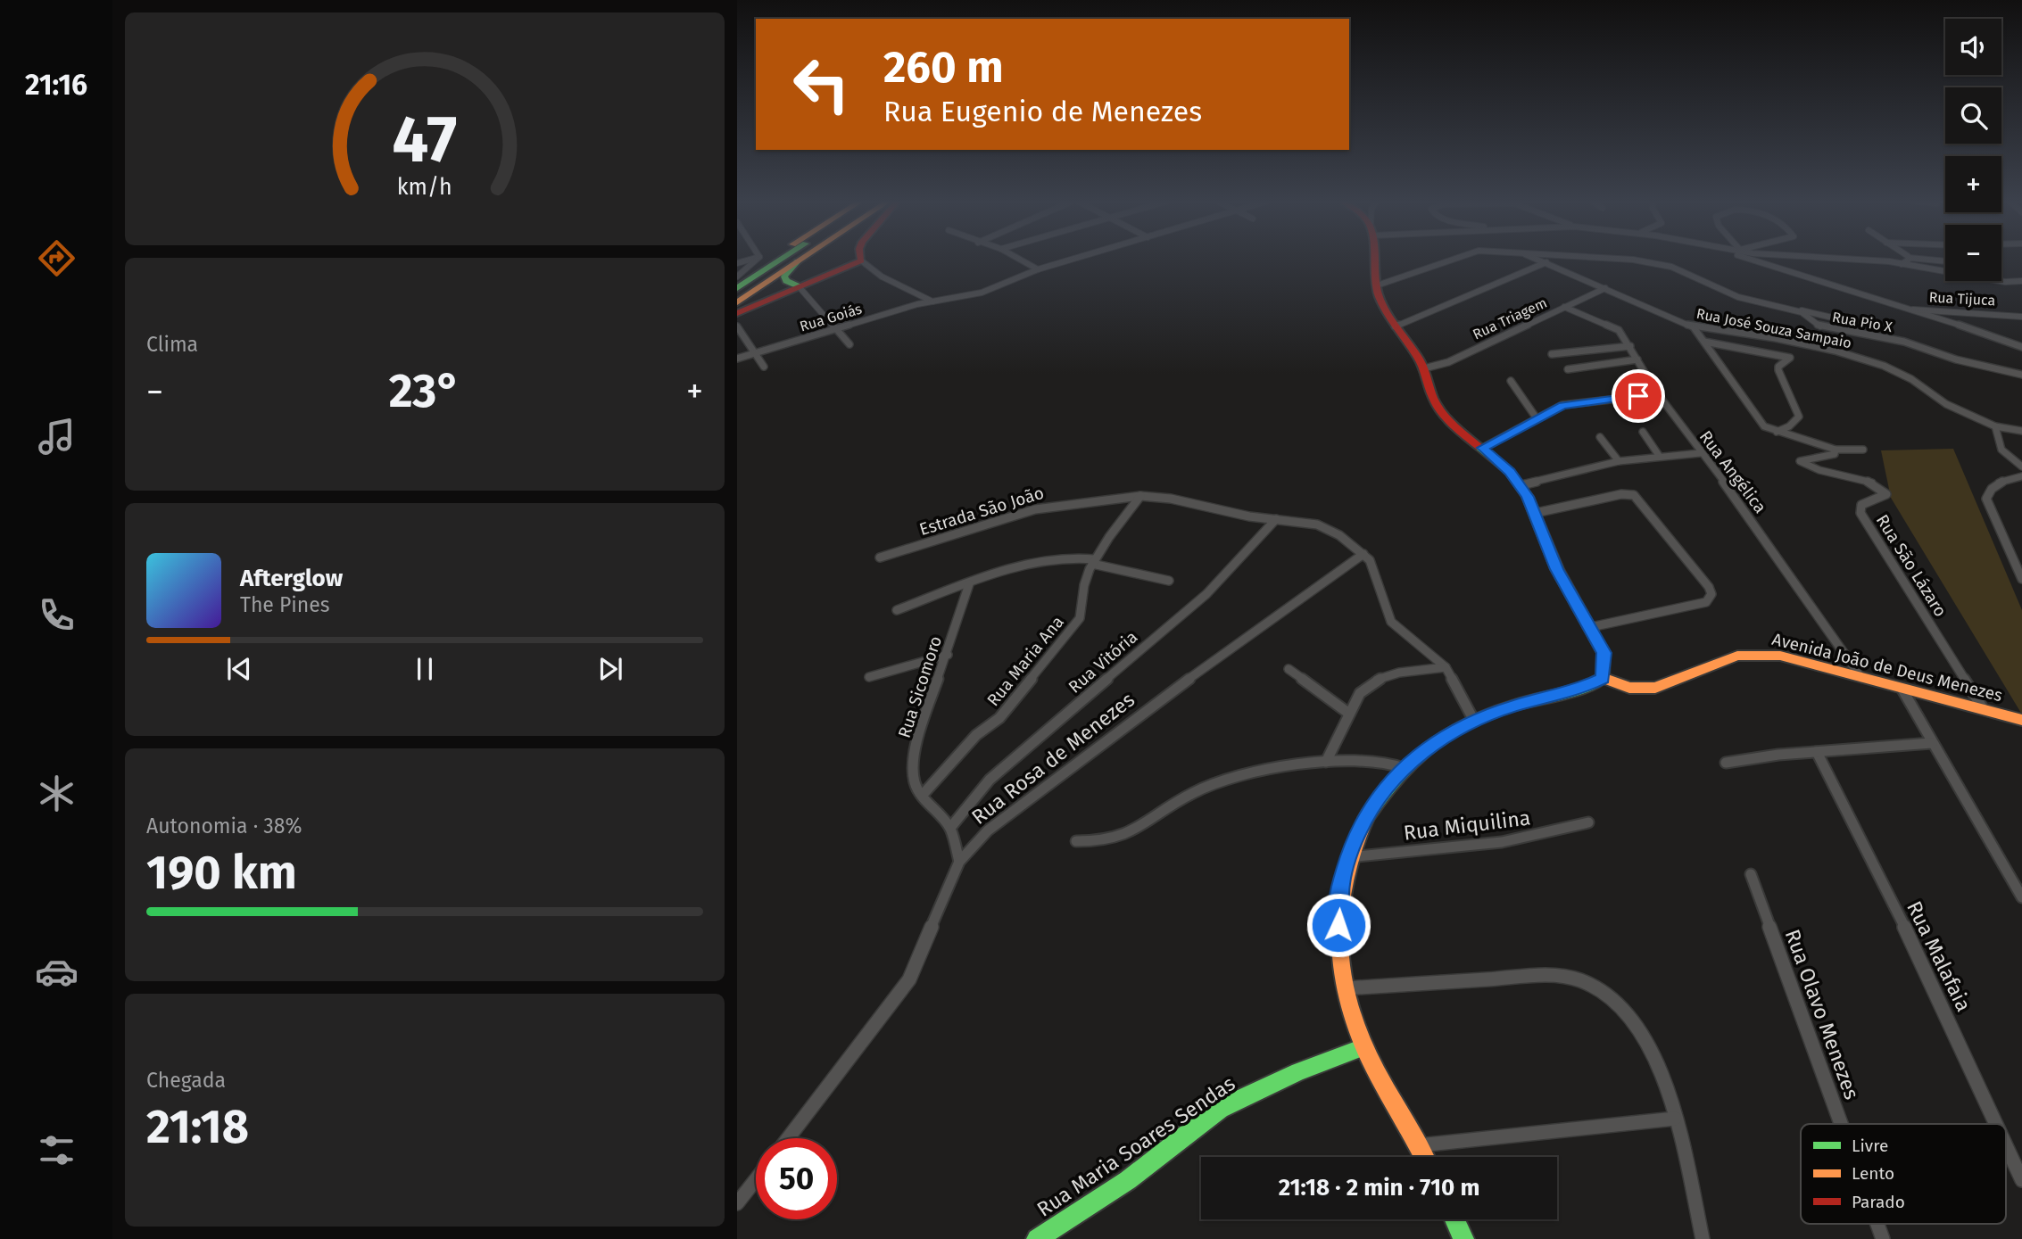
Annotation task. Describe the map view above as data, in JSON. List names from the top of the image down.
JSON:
{
  "streets": {
    "main road": ["Avenida João de Deus Menezes", "Rua Maria Soares Sendas"],
    "street": [
      "Rua Tijuca",
      "Rua Goiás",
      "Rua Triagem",
      "Rua Pio X",
      "Rua José Souza Sampaio",
      "Rua Angélica",
      "Estrada São João",
      "Rua São Lázaro",
      "Rua Maria Ana",
      "Rua Vitória",
      "Rua Sicomoro",
      "Rua Rosa de Menezes",
      "Rua Miquilina",
      "Rua Malafaia",
      "Rua Olavo Menezes"
    ]
  },
  "crossings": [
    ["Rua Triagem", "Rua José Souza Sampaio"],
    ["Rua Triagem", "Rua Angélica"],
    ["Rua Angélica", "Avenida João de Deus Menezes"],
    ["Estrada São João", "Rua Maria Ana"],
    ["Estrada São João", "Rua Vitória"],
    ["Estrada São João", "Rua Rosa de Menezes"],
    ["Rua São Lázaro", "Avenida João de Deus Menezes"],
    ["Rua Maria Ana", "Rua Sicomoro"],
    ["Rua Vitória", "Rua Sicomoro"],
    ["Rua Sicomoro", "Rua Rosa de Menezes"]
  ],
  "legend": ["Livre", "Lento", "Parado"],
  "page": {
    "tabs": "21:16",
    "map_buttons": ["+", "−"],
    "turn": ["260 m", "Rua Eugenio de Menezes"],
    "tile": [
      "Clima",
      ["Autonomia · 38%", "190 km"],
      ["Chegada", "21:18"]
    ],
    "heat": ["−", "23°", "+"],
    "song": ["Afterglow", "The Pines"],
    "limit": "50",
    "trip": "21:18 · 2 min · 710 m",
    "gauge": ["47", "km/h"]
  }
}
